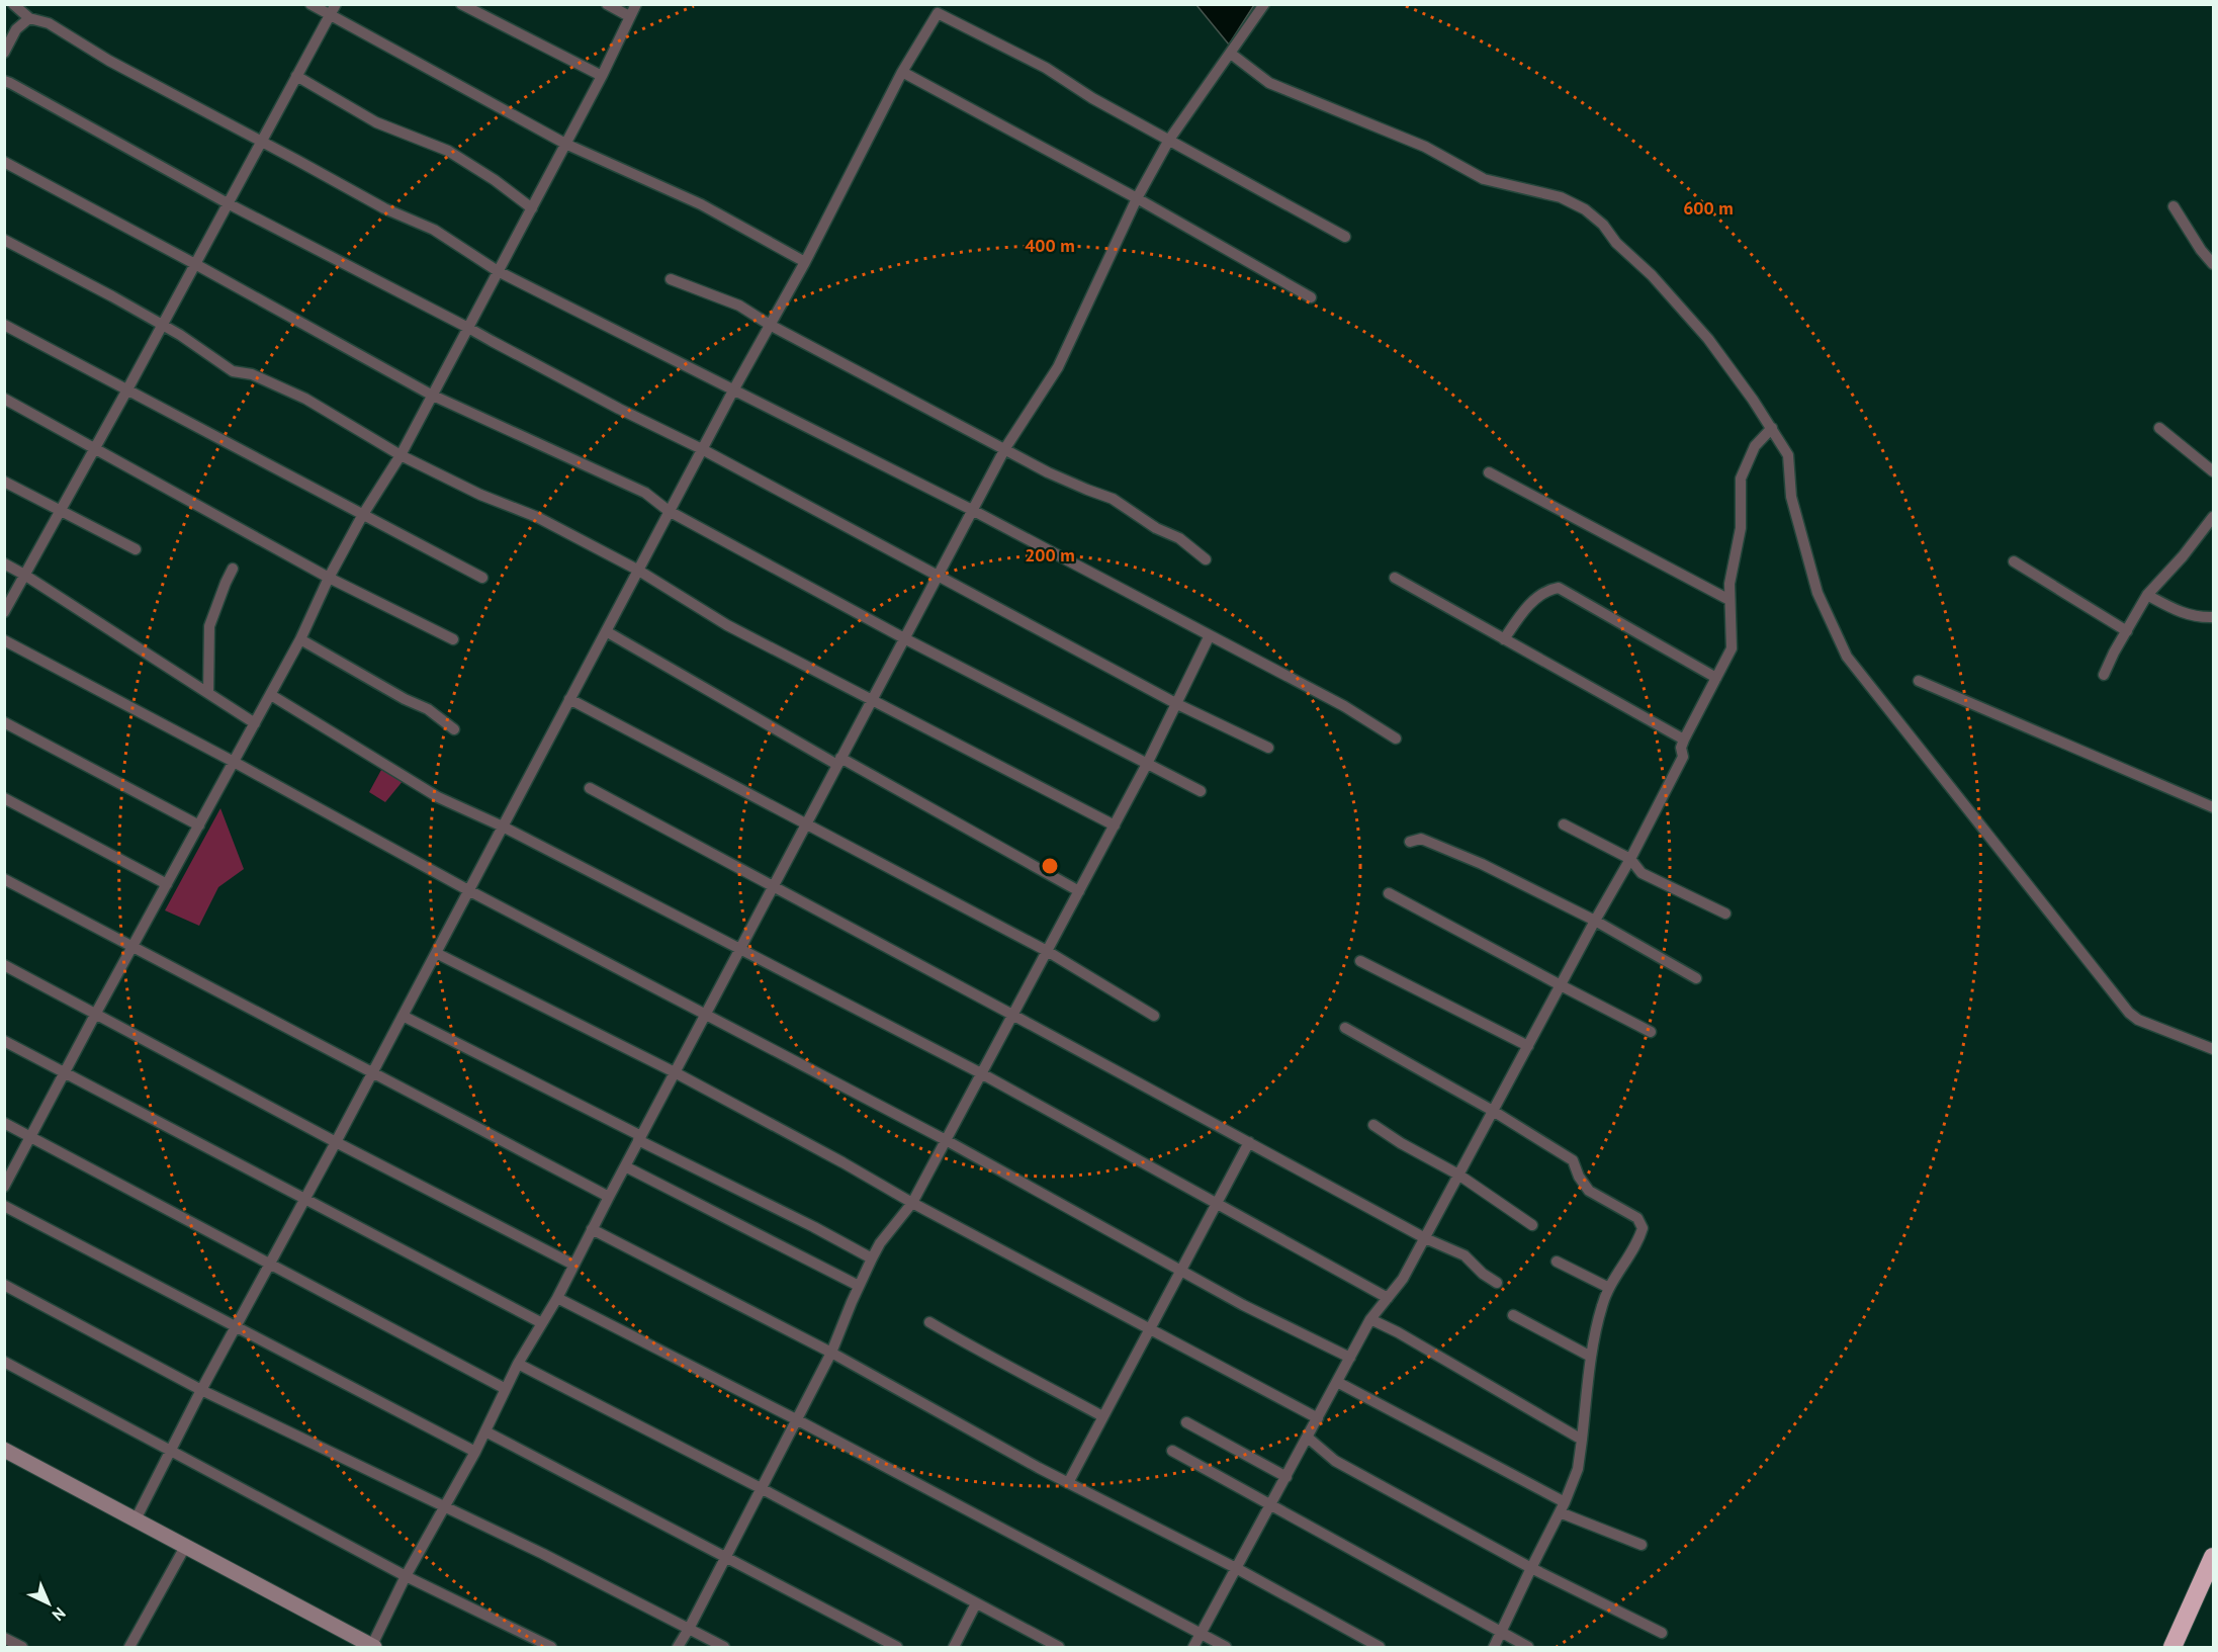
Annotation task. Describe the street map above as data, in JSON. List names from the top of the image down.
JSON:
{
  "north": "bottom right",
  "rings": ["600 m", "400 m", "200 m"]
}
